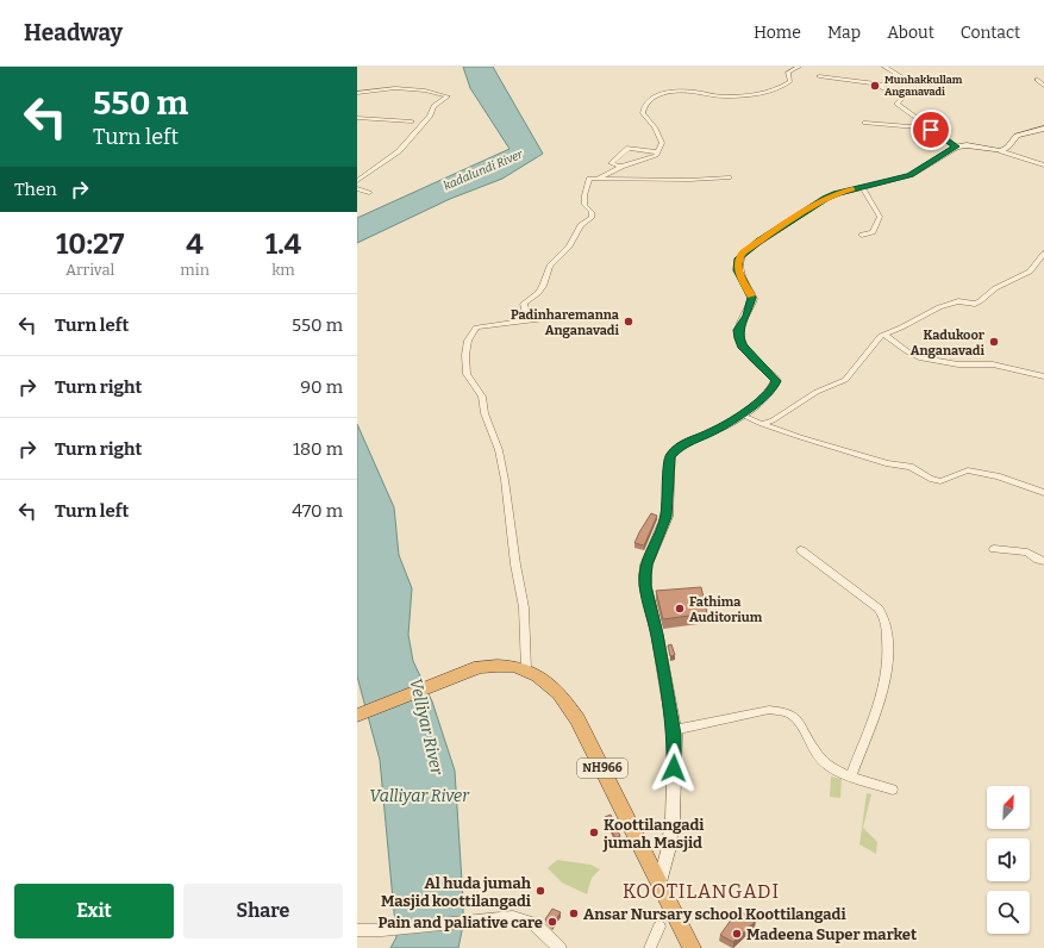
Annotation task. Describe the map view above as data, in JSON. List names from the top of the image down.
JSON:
{
  "streets": {
    "highway": ["NH966"]
  },
  "districts": ["KOOTILANGADI"],
  "water": ["kadalundi River", "Velliyar River", "Valliyar River"],
  "places": [
    "Munhakkullam Anganavadi",
    "Padinharemanna Anganavadi",
    "Kadukoor Anganavadi",
    "Fathima Auditorium",
    "Koottilangadi jumah Masjid",
    "Al huda jumah Masjid koottilangadi",
    "Ansar Nursary school Koottilangadi",
    "Pain and paliative care",
    "Madeena Super market"
  ],
  "north": "top right",
  "page": {
    "header": "Headway",
    "nav": [
      "Home",
      "Map",
      "About",
      "Contact"
    ],
    "turn": ["550 m", "Turn left"],
    "then": "Then",
    "eta": [
      "10:27",
      "Arrival",
      "4",
      "min",
      "1.4",
      "km"
    ],
    "list": [
      {
        "name": "Turn left",
        "value": "550 m"
      },
      {
        "name": "Turn right",
        "value": "90 m"
      },
      {
        "name": "Turn right",
        "value": "180 m"
      },
      {
        "name": "Turn left",
        "value": "470 m"
      }
    ],
    "buttons": ["Exit", "Share"]
  }
}
